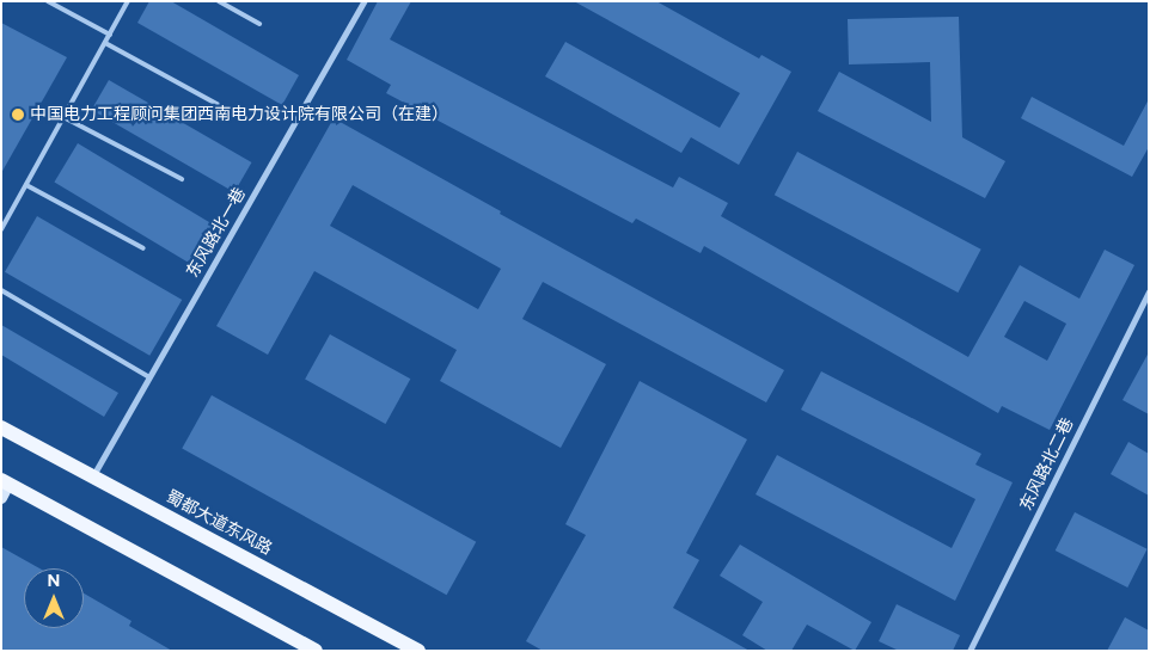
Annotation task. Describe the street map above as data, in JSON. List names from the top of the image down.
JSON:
{
  "streets": {
    "main road": ["蜀都大道东风路"],
    "street": ["东风路北一巷", "东风路北二巷"]
  },
  "crossings": [
    ["东风路北一巷", "蜀都大道东风路"]
  ],
  "places": ["中国电力工程顾问集团西南电力设计院有限公司（在建）"],
  "north": "top"
}
